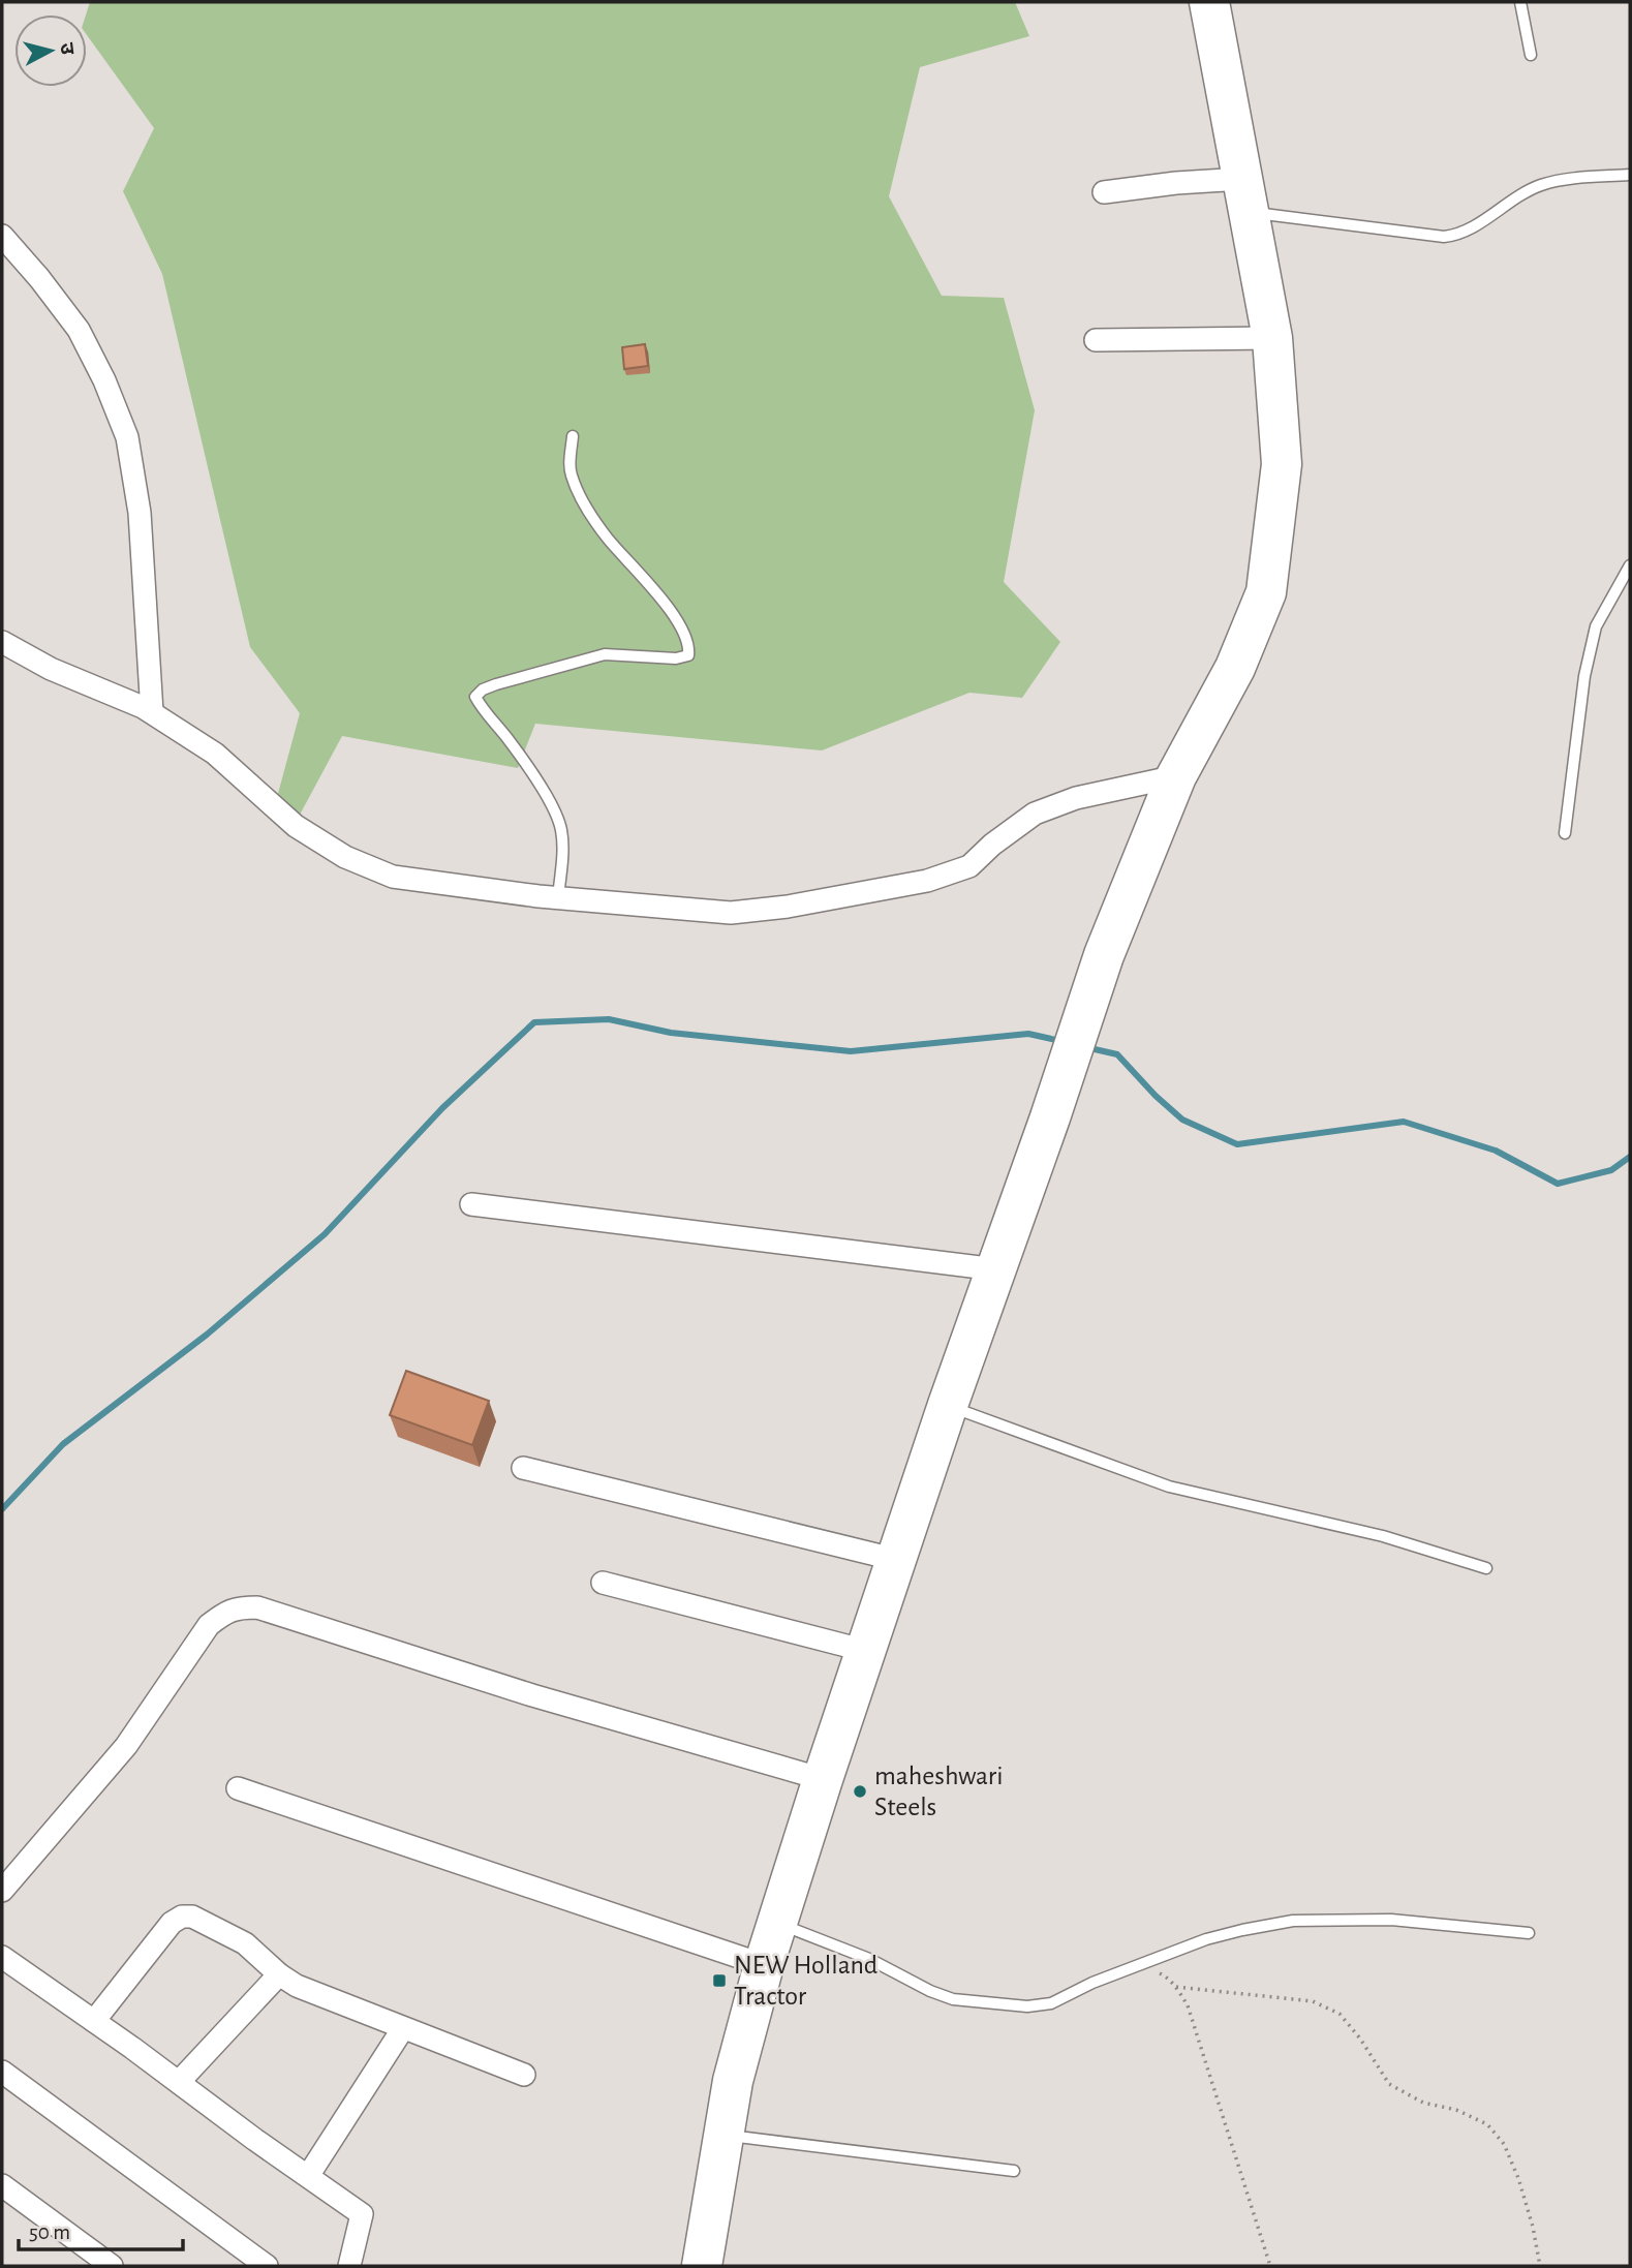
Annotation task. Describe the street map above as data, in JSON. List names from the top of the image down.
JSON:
{
  "places": {
    "other": ["maheshwari Steels"],
    "transit": ["NEW Holland Tractor"]
  },
  "scale_bar": "50 m",
  "north": "right"
}
